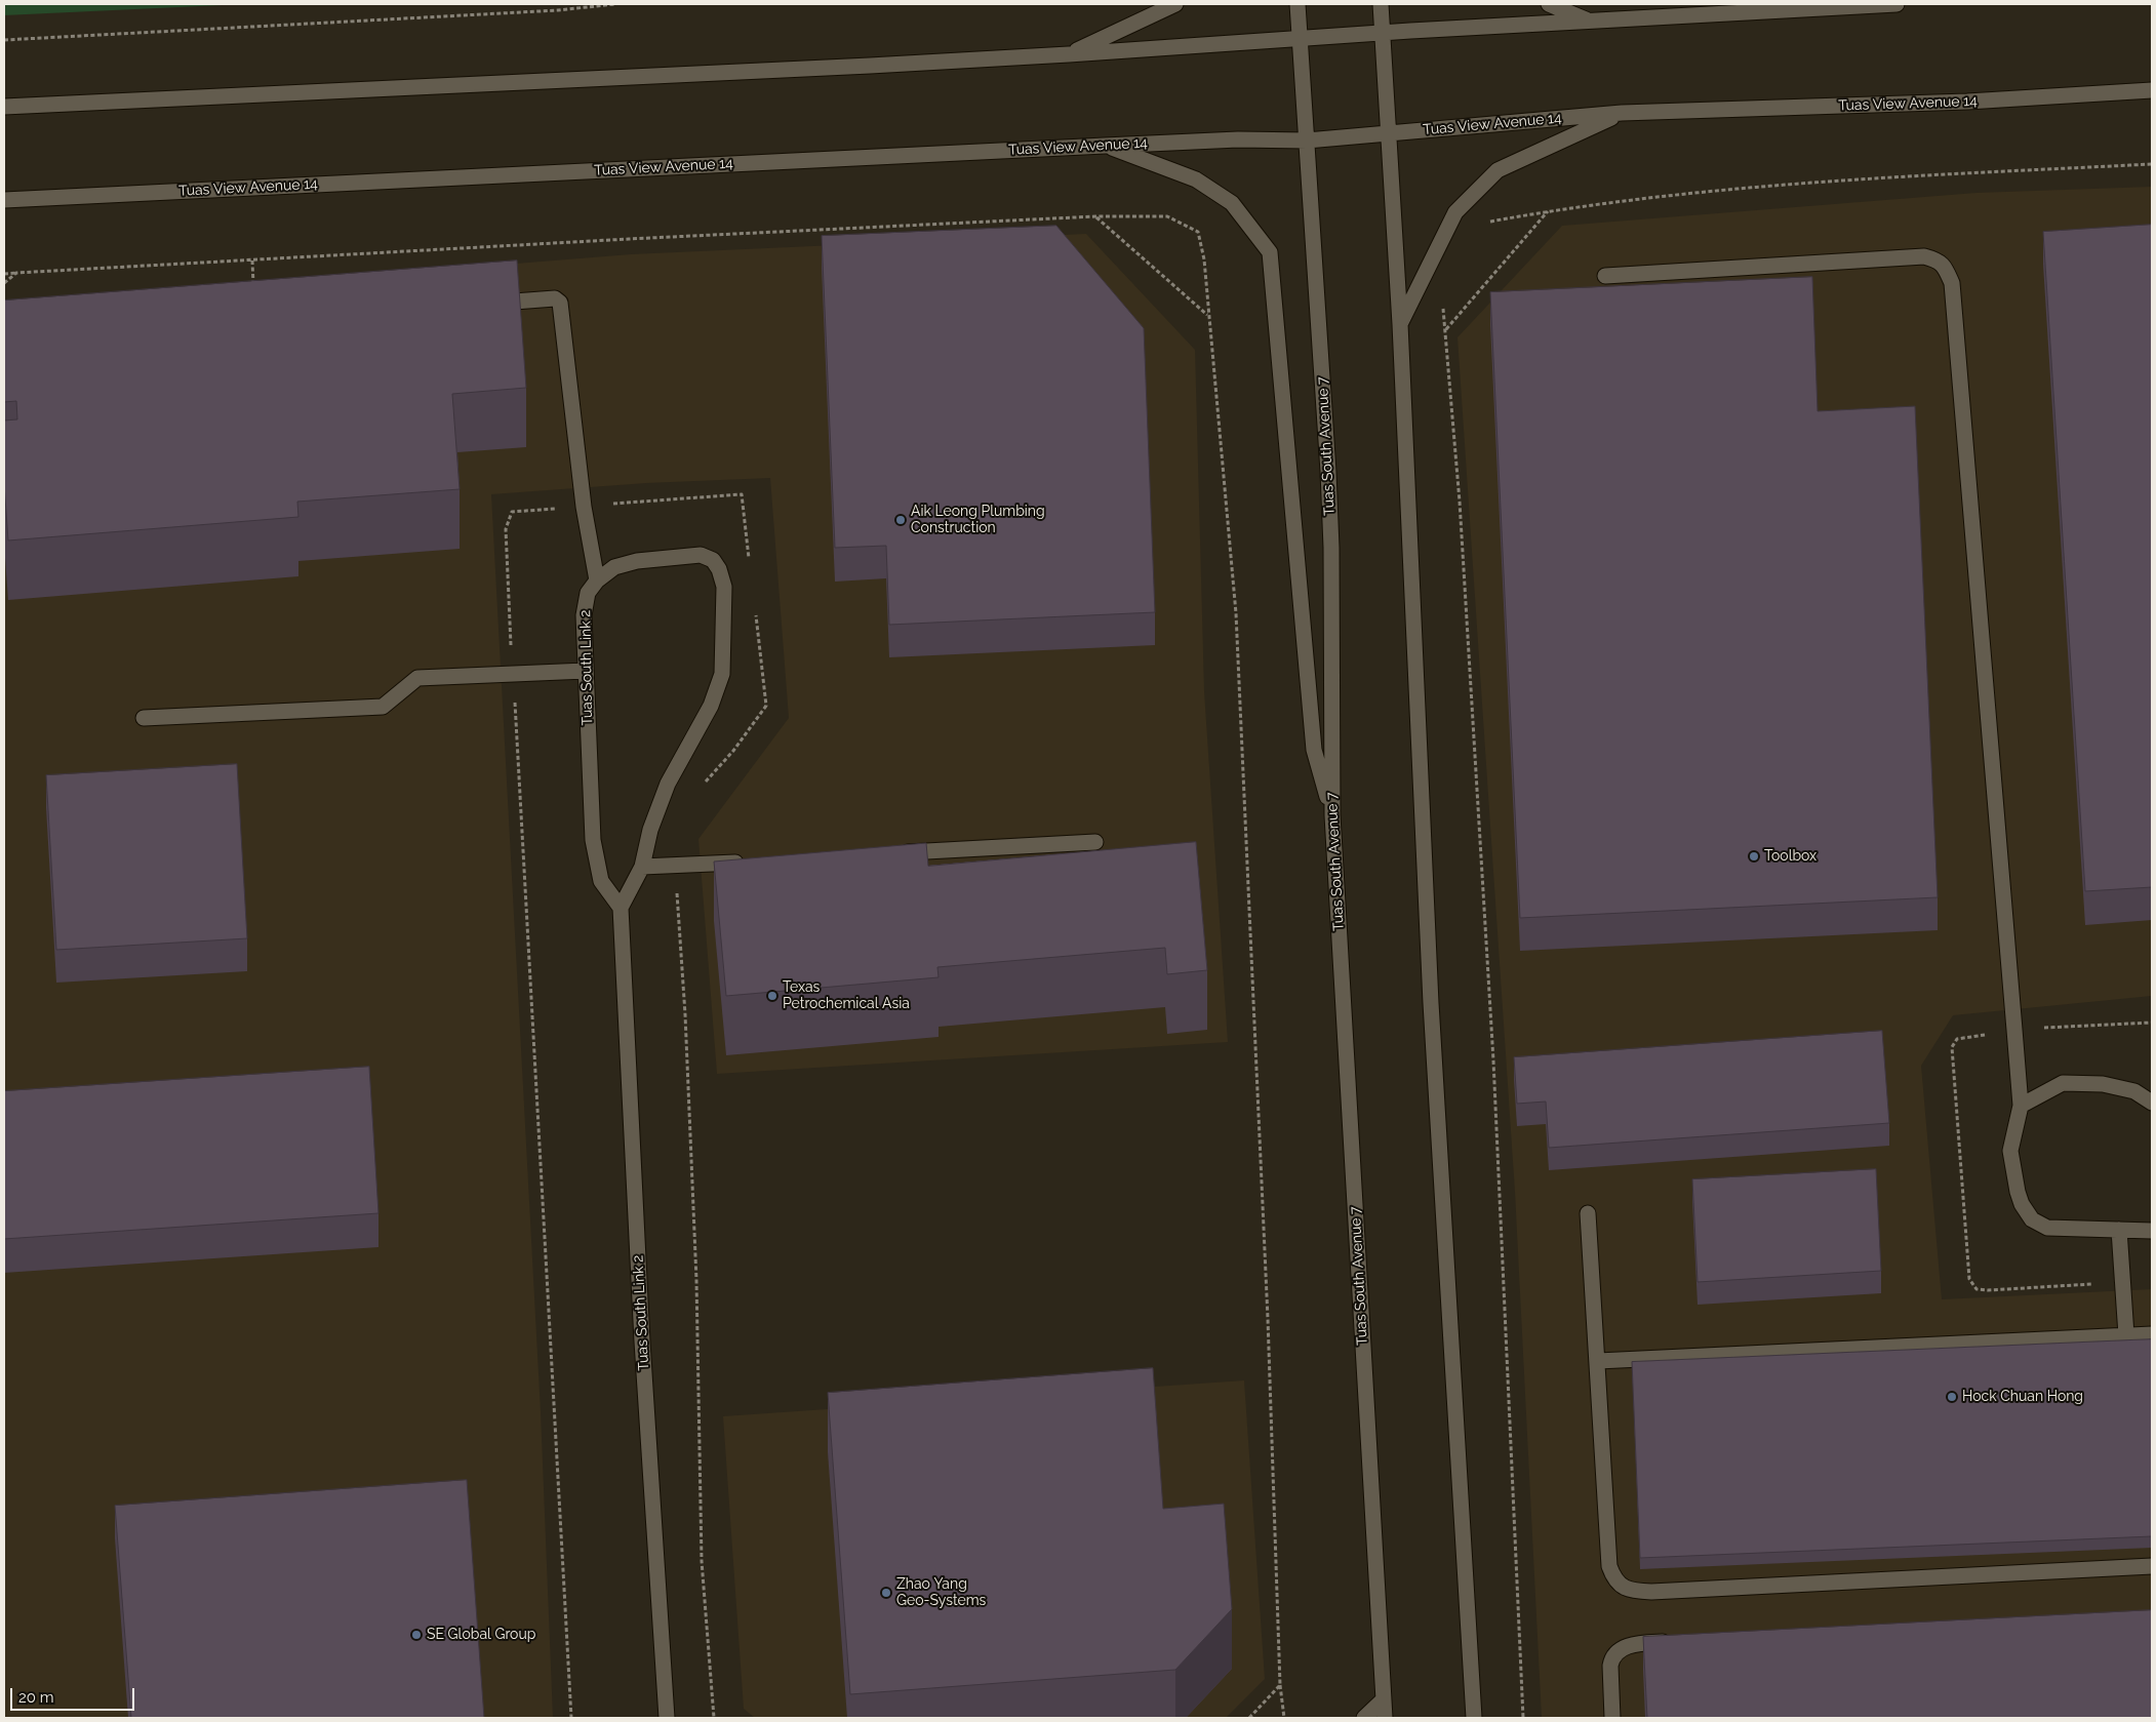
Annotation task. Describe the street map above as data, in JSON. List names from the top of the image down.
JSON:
{
  "streets": {
    "street": ["Tuas View Avenue 14", "Tuas South Avenue 7", "Tuas South Link 2"]
  },
  "crossings": [
    ["Tuas View Avenue 14", "Tuas South Avenue 7"]
  ],
  "places": [
    "Aik Leong Plumbing Construction",
    "Toolbox",
    "Texas Petrochemical Asia",
    "Hock Chuan Hong",
    "Zhao Yang Geo-Systems",
    "SE Global Group"
  ],
  "scale_bar": "20 m"
}
